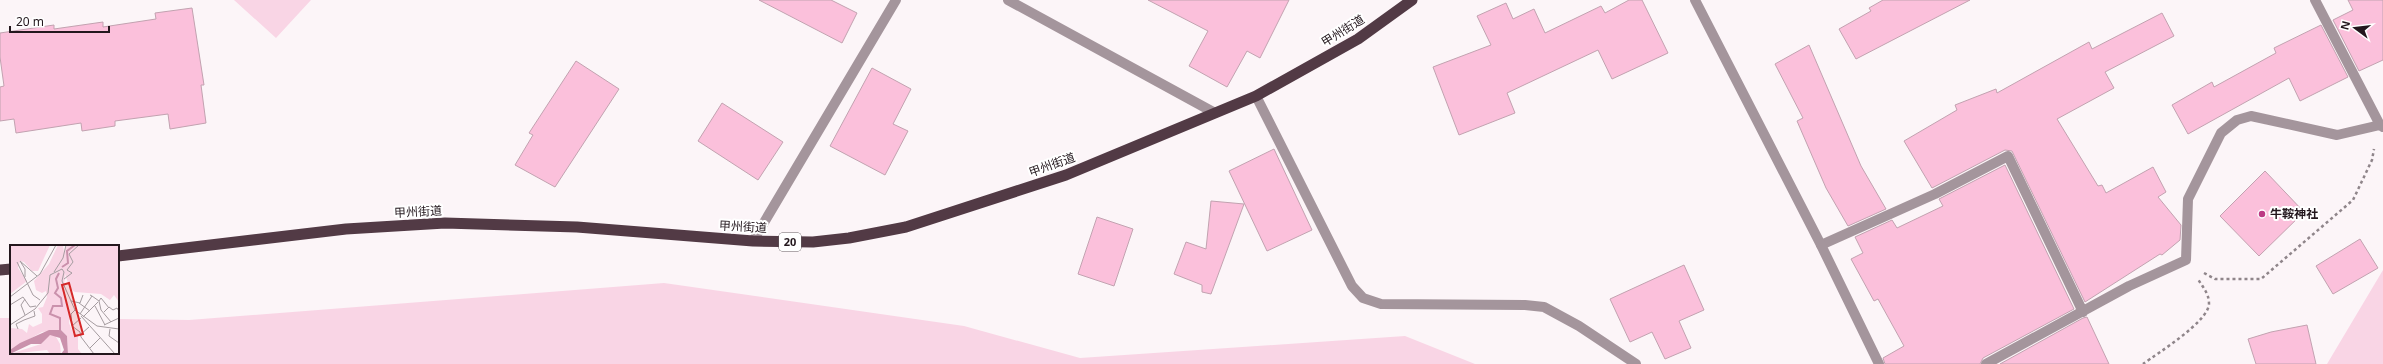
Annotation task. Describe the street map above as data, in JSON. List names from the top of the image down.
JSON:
{
  "streets": {
    "highway": ["甲州街道", "20"]
  },
  "places": ["牛鞍神社"],
  "scale_bar": "20 m",
  "north": "left"
}
